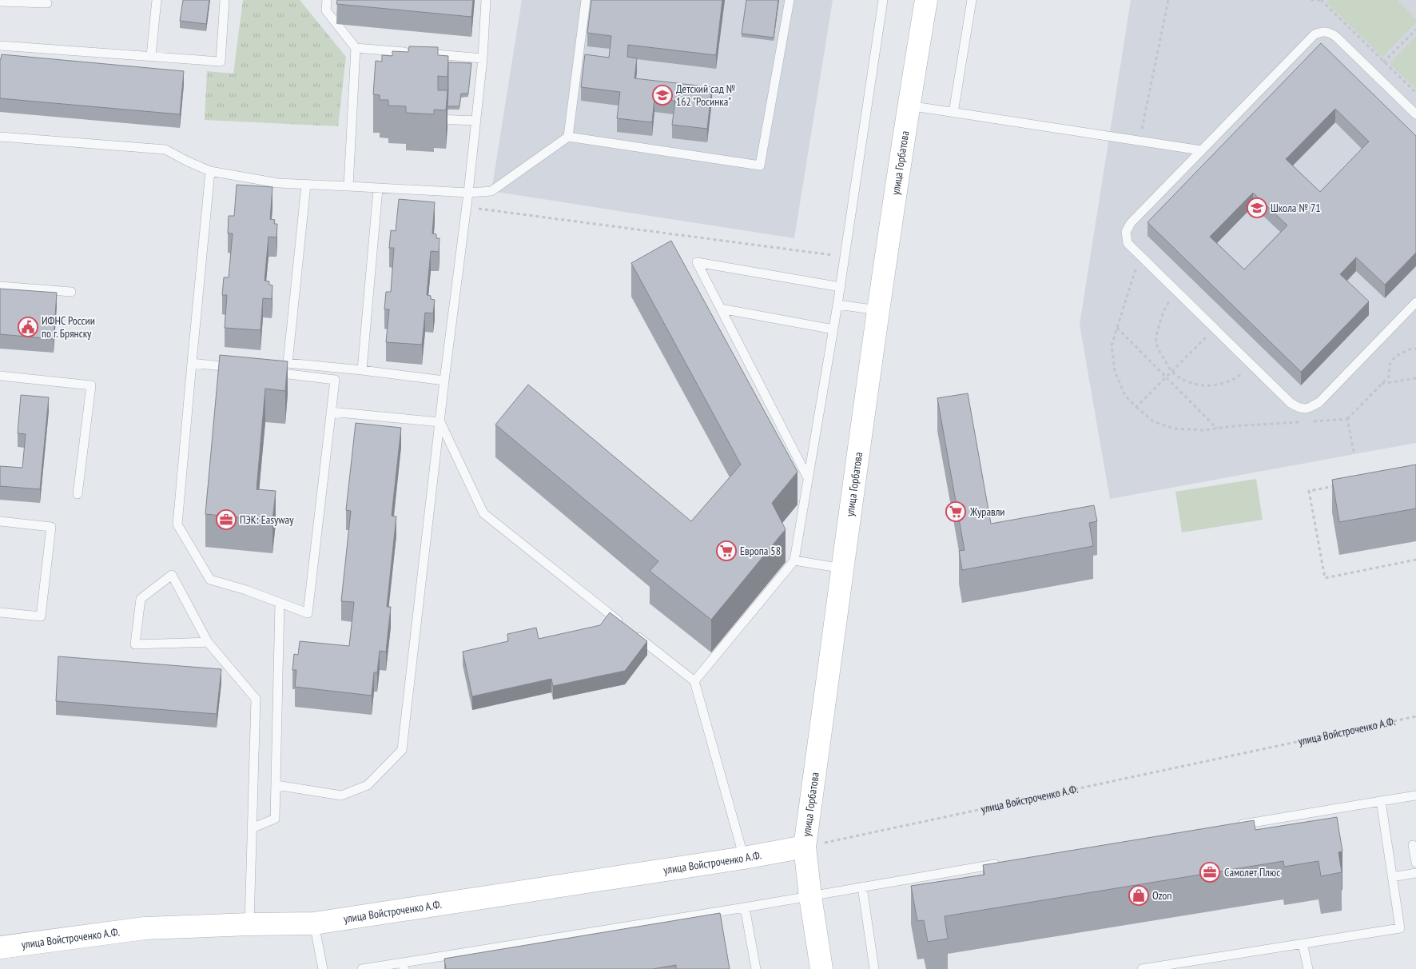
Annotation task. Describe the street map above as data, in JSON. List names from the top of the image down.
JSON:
{
  "streets": {
    "main road": ["улица Горбатова", "улица Войстроченко А.Ф."]
  },
  "crossings": [
    ["улица Горбатова", "улица Войстроченко А.Ф."]
  ],
  "places": {
    "school or university": ["Детский сад № 162 \"Росинка\"", "Школа № 71"],
    "public building": ["ИФНС России по г. Брянску"],
    "supermarket": ["Журавли", "Европа 58"],
    "office": ["ПЭК: Easyway", "Самолет Плюс"],
    "shop": ["Ozon"]
  }
}
